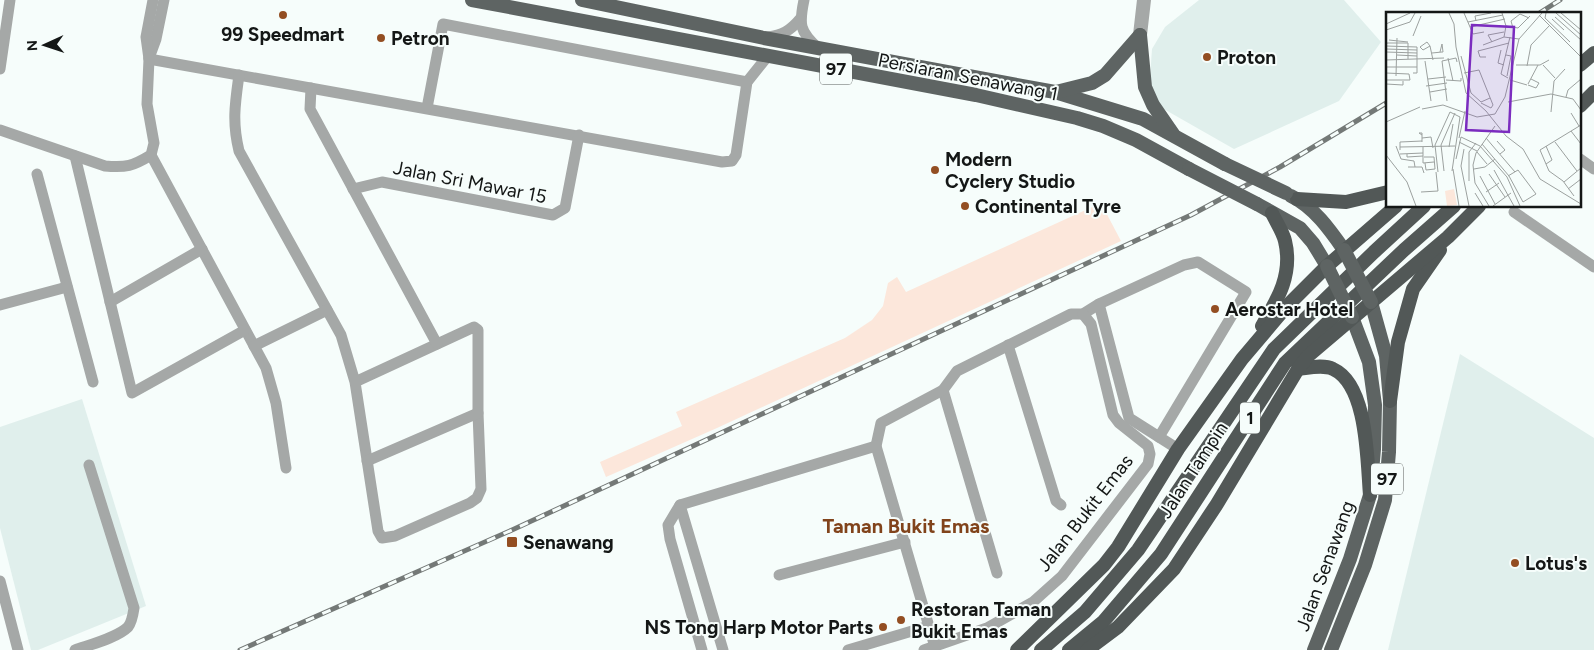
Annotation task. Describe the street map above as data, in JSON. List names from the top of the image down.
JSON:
{
  "streets": {
    "highway": ["1", "Jalan Tampin"],
    "main road": ["97", "Persiaran Senawang 1", "Jalan Senawang"],
    "street": ["Jalan Sri Mawar 15", "Jalan Bukit Emas"]
  },
  "crossings": [
    ["97", "Persiaran Senawang 1"],
    ["97", "Jalan Senawang"]
  ],
  "districts": ["Taman Bukit Emas"],
  "places": {
    "other": [
      "99 Speedmart",
      "Petron",
      "Proton",
      "Modern Cyclery Studio",
      "Continental Tyre",
      "Aerostar Hotel",
      "Lotus's",
      "Restoran Taman Bukit Emas",
      "NS Tong Harp Motor Parts"
    ],
    "transit": ["Senawang"]
  },
  "north": "left"
}
